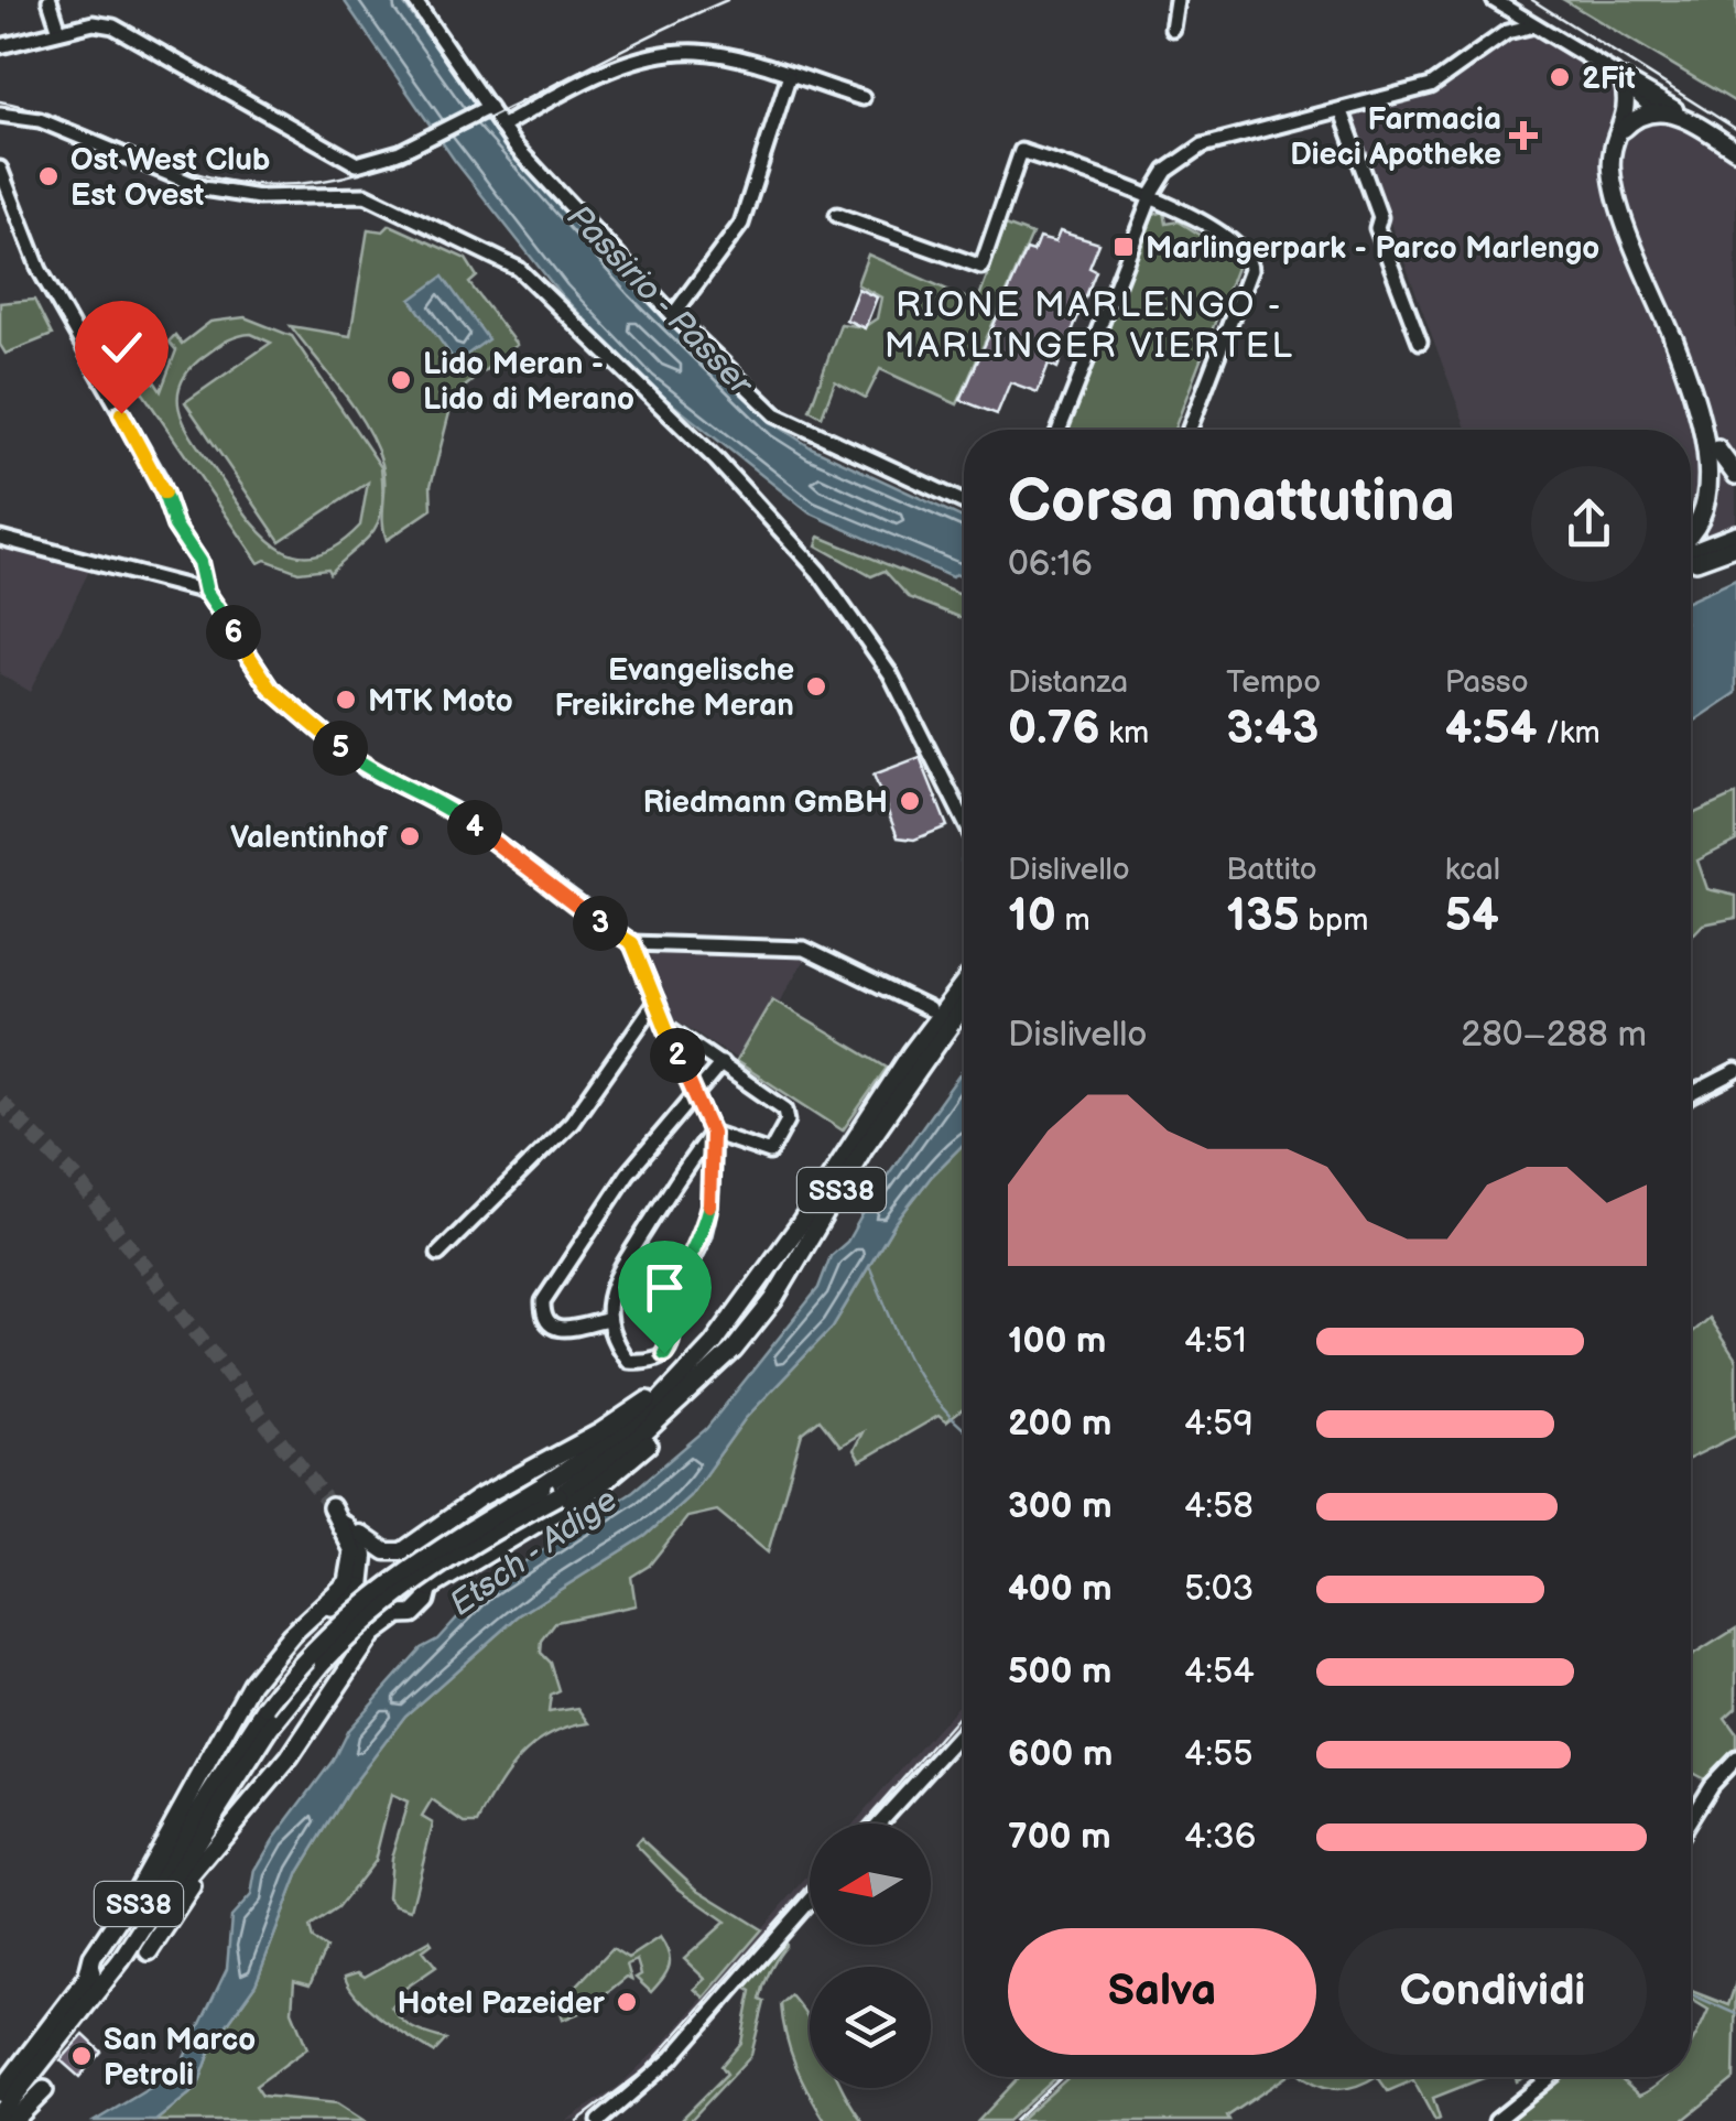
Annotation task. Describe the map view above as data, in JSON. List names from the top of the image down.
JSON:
{
  "streets": {
    "highway": ["SS38"]
  },
  "districts": ["RIONE MARLENGO - MARLINGER VIERTEL"],
  "water": ["Passirio - Passer", "Etsch - Adige"],
  "places": {
    "other": [
      "2Fit",
      "Ost West Club Est Ovest",
      "Lido Meran - Lido di Merano",
      "Evangelische Freikirche Meran",
      "MTK Moto",
      "Riedmann GmBH",
      "Valentinhof",
      "Hotel Pazeider",
      "San Marco Petroli"
    ],
    "health": ["Farmacia Dieci Apotheke"],
    "transit": ["Marlingerpark - Parco Marlengo"]
  },
  "north": "left",
  "page": {
    "heading": ["Corsa mattutina", "06:16"],
    "pins": [
      "6",
      "5",
      "4",
      "3",
      "2"
    ],
    "stats": [
      ["Distanza", "0.76 km"],
      ["Tempo", "3:43"],
      ["Passo", "4:54 /km"],
      ["Dislivello", "10 m"],
      ["Battito", "135 bpm"],
      ["kcal", "54"]
    ],
    "chart": ["Dislivello", "280–288 m"],
    "list": [
      {
        "name": "100 m",
        "note": "4:51"
      },
      {
        "name": "200 m",
        "note": "4:59"
      },
      {
        "name": "300 m",
        "note": "4:58"
      },
      {
        "name": "400 m",
        "note": "5:03"
      },
      {
        "name": "500 m",
        "note": "4:54"
      },
      {
        "name": "600 m",
        "note": "4:55"
      },
      {
        "name": "700 m",
        "note": "4:36"
      }
    ],
    "buttons": ["Salva", "Condividi"]
  }
}
